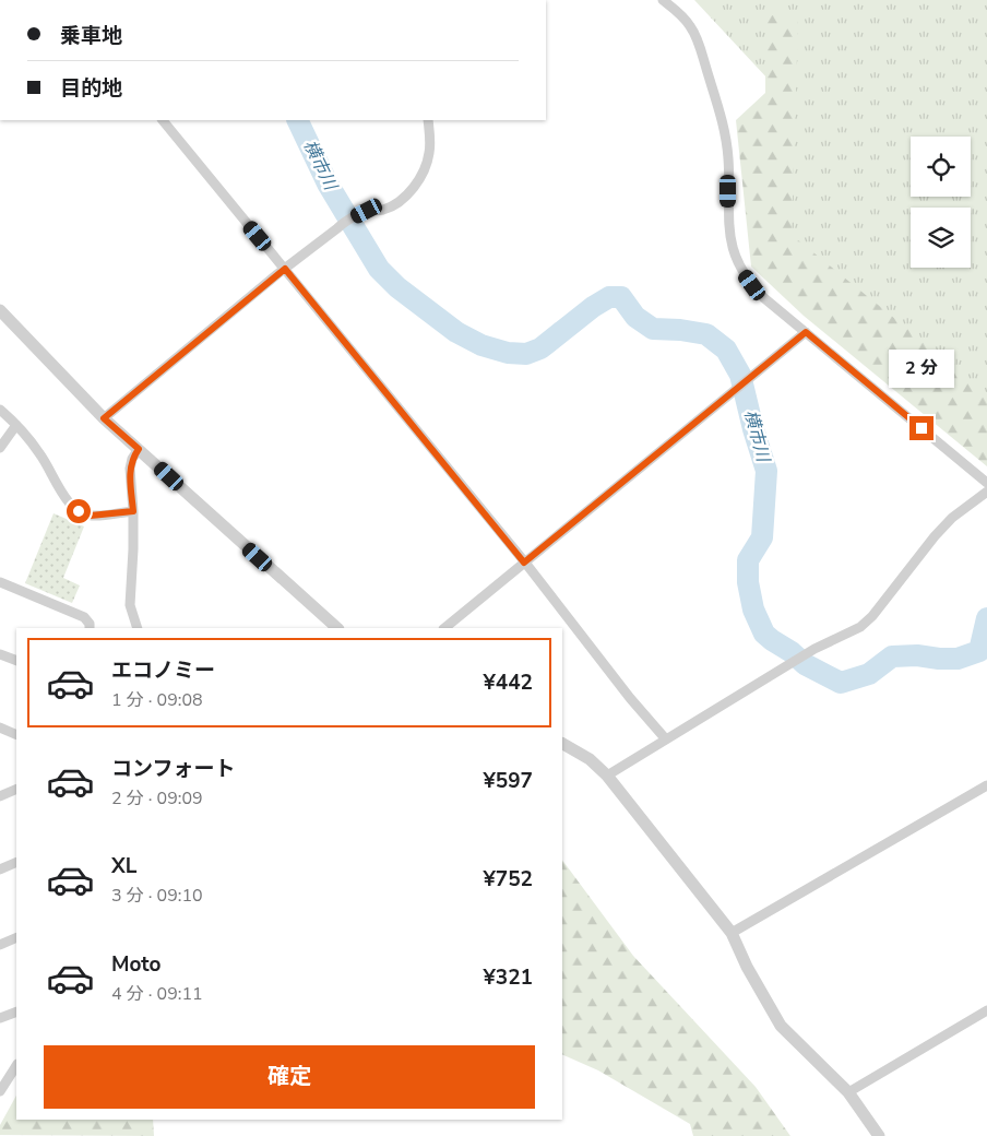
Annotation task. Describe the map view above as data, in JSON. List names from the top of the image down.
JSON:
{
  "water": ["横市川"],
  "page": {
    "banner": ["乗車地", "目的地"],
    "bubble": "2 分",
    "list": [
      {
        "name": "エコノミー",
        "note": "1 分 · 09:08",
        "value": "¥442"
      },
      {
        "name": "コンフォート",
        "note": "2 分 · 09:09",
        "value": "¥597"
      },
      {
        "name": "XL",
        "note": "3 分 · 09:10",
        "value": "¥752"
      },
      {
        "name": "Moto",
        "note": "4 分 · 09:11",
        "value": "¥321"
      }
    ],
    "buttons": "確定"
  }
}
